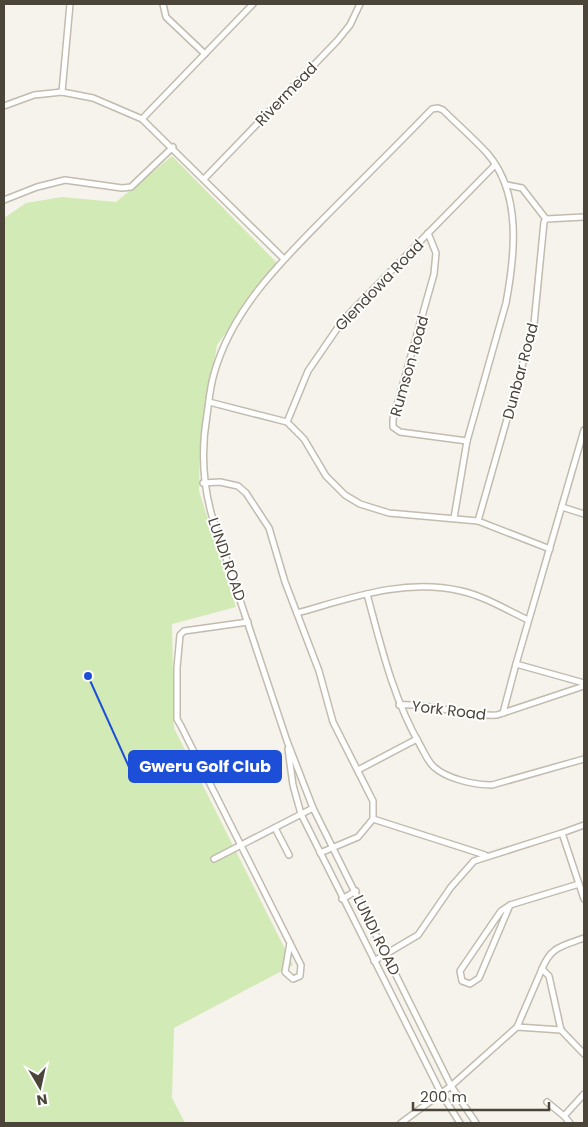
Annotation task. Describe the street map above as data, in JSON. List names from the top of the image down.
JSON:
{
  "streets": {
    "street": [
      "Rivermead",
      "Glendowa Road",
      "Rumson Road",
      "Dunbar Road",
      "LUNDI ROAD",
      "York Road"
    ]
  },
  "crossings": [
    ["Glendowa Road", "Rumson Road"],
    ["Glendowa Road", "LUNDI ROAD"]
  ],
  "places": ["Gweru Golf Club"],
  "scale_bar": "200 m",
  "north": "bottom"
}
